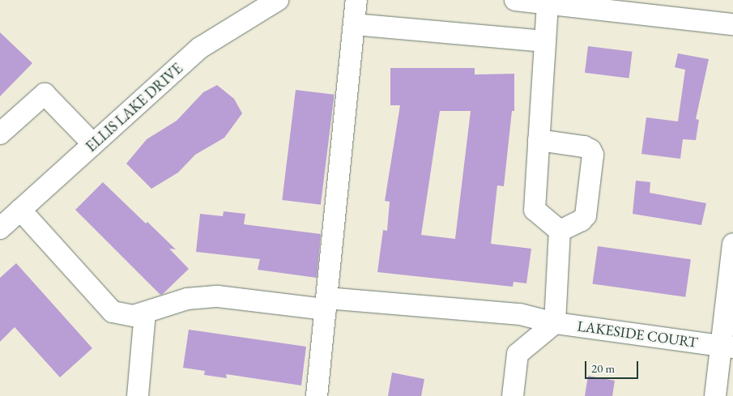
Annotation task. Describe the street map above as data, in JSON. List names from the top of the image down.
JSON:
{
  "streets": {
    "street": ["ELLIS LAKE DRIVE", "LAKESIDE COURT"]
  },
  "crossings": [
    ["ELLIS LAKE DRIVE", "LAKESIDE COURT"]
  ],
  "scale_bar": "20 m"
}
